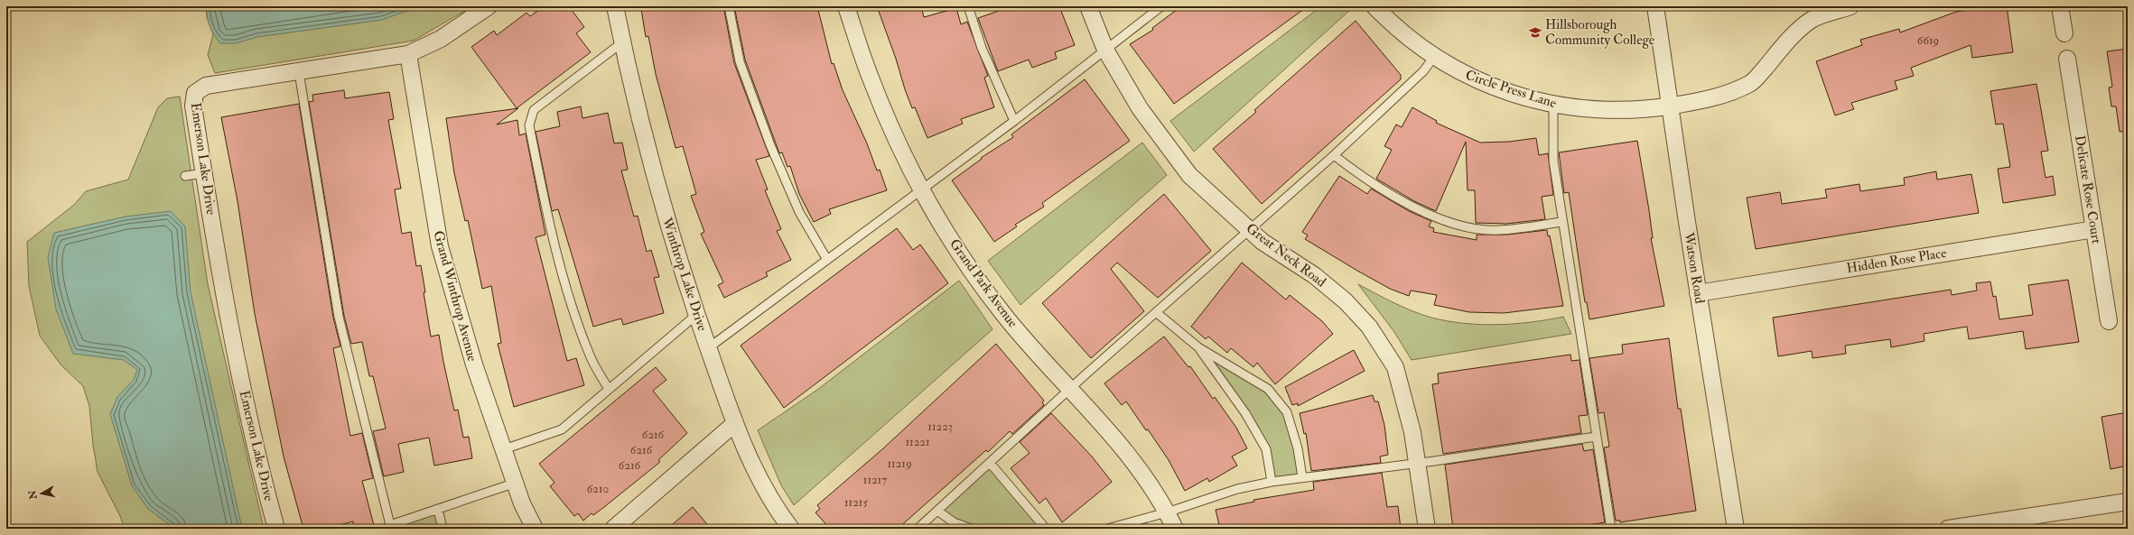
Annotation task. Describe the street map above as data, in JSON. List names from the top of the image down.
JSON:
{
  "streets": {
    "street": [
      "Circle Press Lane",
      "Emerson Lake Drive",
      "Delicate Rose Court",
      "Great Neck Road",
      "Hidden Rose Place",
      "Watson Road",
      "Winthrop Lake Drive",
      "Grand Park Avenue",
      "Grand Winthrop Avenue"
    ]
  },
  "crossings": [
    ["Circle Press Lane", "Watson Road"],
    ["Emerson Lake Drive", "Grand Winthrop Avenue"],
    ["Delicate Rose Court", "Hidden Rose Place"],
    ["Hidden Rose Place", "Watson Road"]
  ],
  "places": {
    "school or university": ["Hillsborough Community College"]
  },
  "house_numbers": [
    "6619",
    "11223",
    "6216",
    "11221",
    "6216",
    "11219",
    "6216",
    "11217",
    "6210",
    "11215"
  ],
  "north": "left"
}
